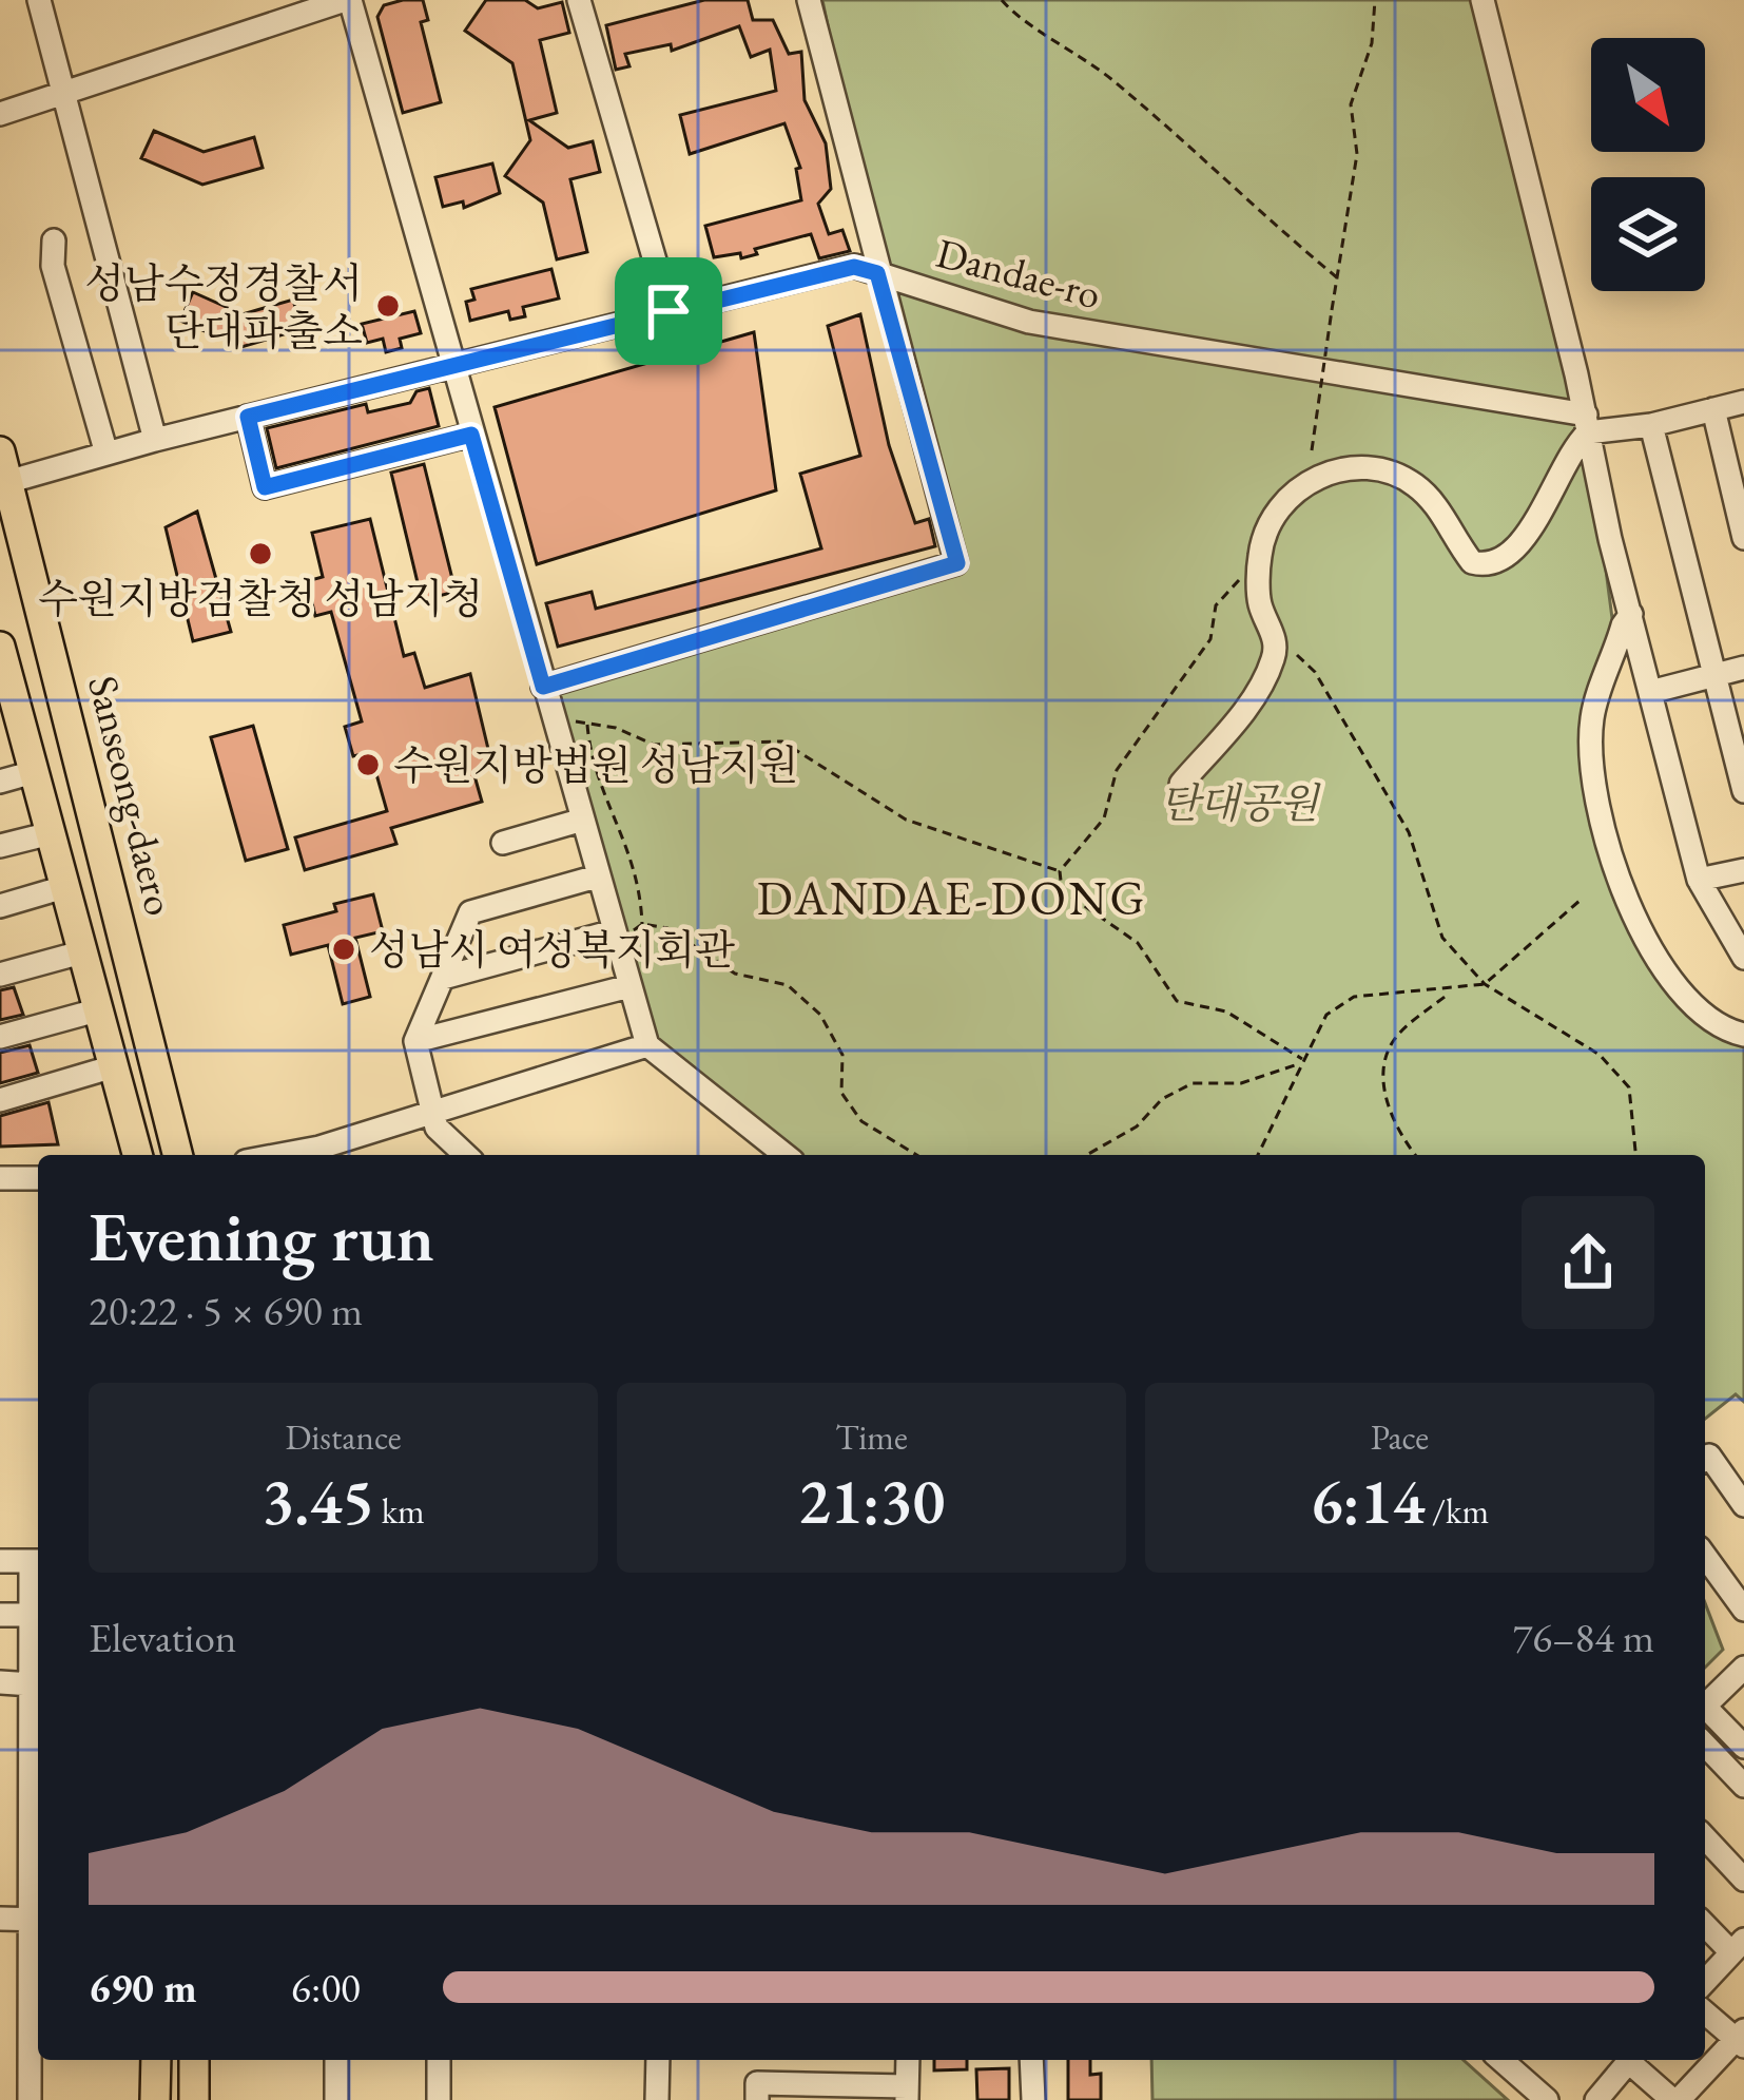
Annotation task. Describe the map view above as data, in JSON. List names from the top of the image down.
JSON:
{
  "streets": {
    "main road": ["Sanseong-daero"],
    "street": ["Dandae-ro"]
  },
  "crossings": [
    ["Dandae-ro", "Sanseong-daero"]
  ],
  "districts": ["DANDAE-DONG"],
  "parks": ["단대공원"],
  "places": [
    "성남수정경찰서 단대파출소",
    "수원지방검찰청 성남지청",
    "수원지방법원 성남지원",
    "성남시 여성복지회관"
  ],
  "north": "bottom right",
  "page": {
    "heading": ["Evening run", "20:22 · 5 × 690 m"],
    "stats": [
      ["Distance", "3.45 km"],
      ["Time", "21:30"],
      ["Pace", "6:14 /km"]
    ],
    "chart": ["Elevation", "76–84 m"],
    "list": [
      {
        "name": "690 m",
        "note": "6:00"
      }
    ]
  }
}
